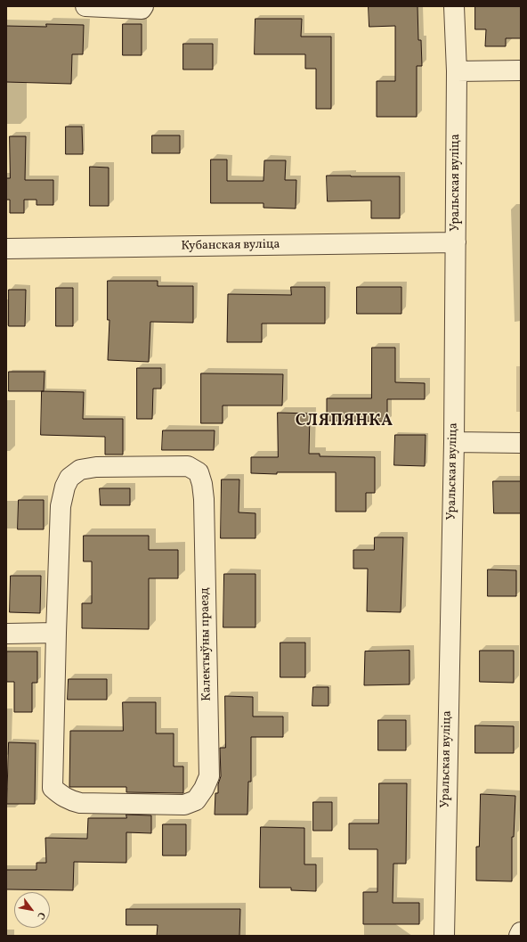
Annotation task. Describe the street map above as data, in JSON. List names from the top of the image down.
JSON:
{
  "streets": {
    "street": ["Уральская вуліца", "Кубанская вуліца", "Калектыўны праезд"]
  },
  "crossings": [
    ["Уральская вуліца", "Кубанская вуліца"]
  ],
  "districts": ["СЛЯПЯНКА"],
  "north": "bottom right"
}
